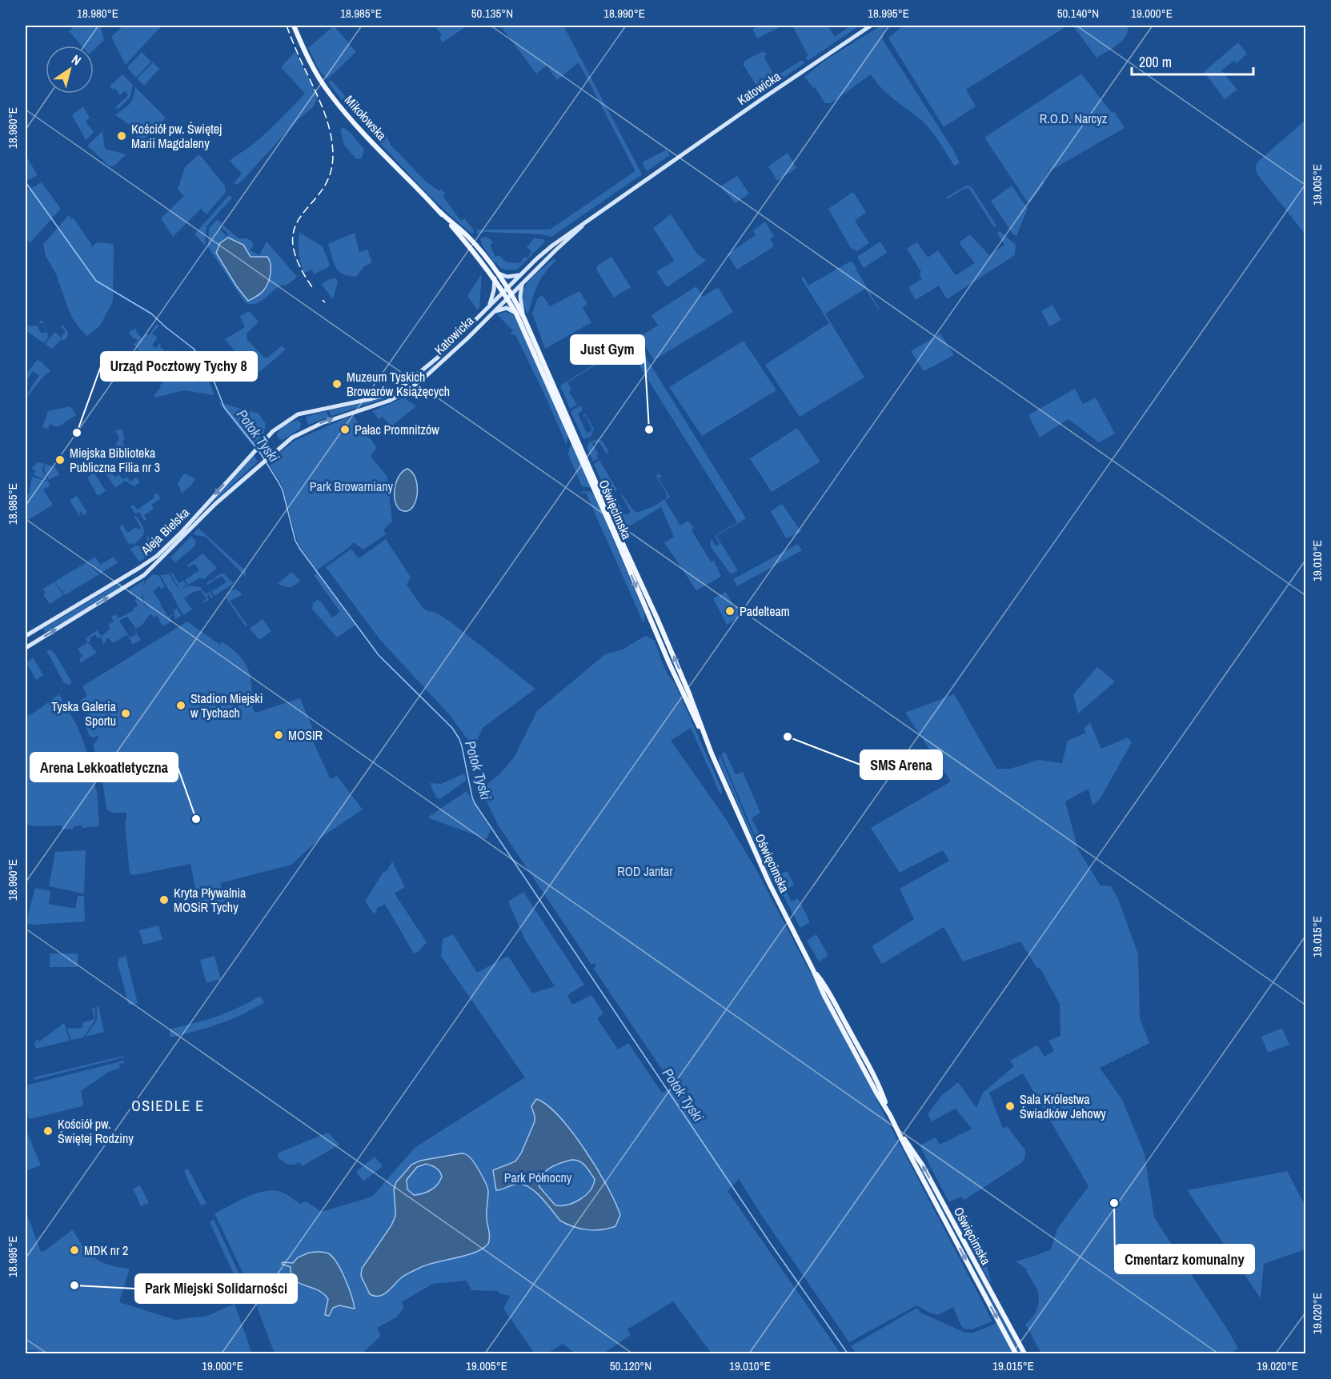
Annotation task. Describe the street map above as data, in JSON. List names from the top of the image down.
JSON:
{
  "streets": {
    "main road": [
      "Katowicka",
      "Mikołowska",
      "Oświęcimska",
      "Aleja Bielska"
    ]
  },
  "crossings": [
    ["Katowicka", "Mikołowska"],
    ["Katowicka", "Oświęcimska"],
    ["Katowicka", "Aleja Bielska"],
    ["Mikołowska", "Oświęcimska"]
  ],
  "districts": ["OSIEDLE E"],
  "water": ["Potok Tyski"],
  "parks": [
    "R.O.D. Narcyz",
    "Park Browarniany",
    "ROD Jantar",
    "Park Północny"
  ],
  "places": [
    "Kościół pw. Świętej Marii Magdaleny",
    "Muzeum Tyskich Browarów Książęcych",
    "Pałac Promnitzów",
    "Just Gym",
    "Urząd Pocztowy Tychy 8",
    "Miejska Biblioteka Publiczna Filia nr 3",
    "Padelteam",
    "Stadion Miejski w Tychach",
    "Tyska Galeria Sportu",
    "MOSIR",
    "SMS Arena",
    "Arena Lekkoatletyczna",
    "Kryta Pływalnia MOSiR Tychy",
    "Sala Królestwa Świadków Jehowy",
    "Kościół pw. Świętej Rodziny",
    "Cmentarz komunalny",
    "MDK nr 2",
    "Park Miejski Solidarności"
  ],
  "scale_bar": "200 m",
  "north": "top right",
  "coordinates": [
    "18.980°E",
    "18.985°E",
    "50.135°N",
    "18.990°E",
    "18.995°E",
    "50.140°N",
    "19.000°E",
    "19.005°E",
    "19.010°E",
    "19.015°E",
    "19.020°E",
    "50.120°N"
  ]
}
